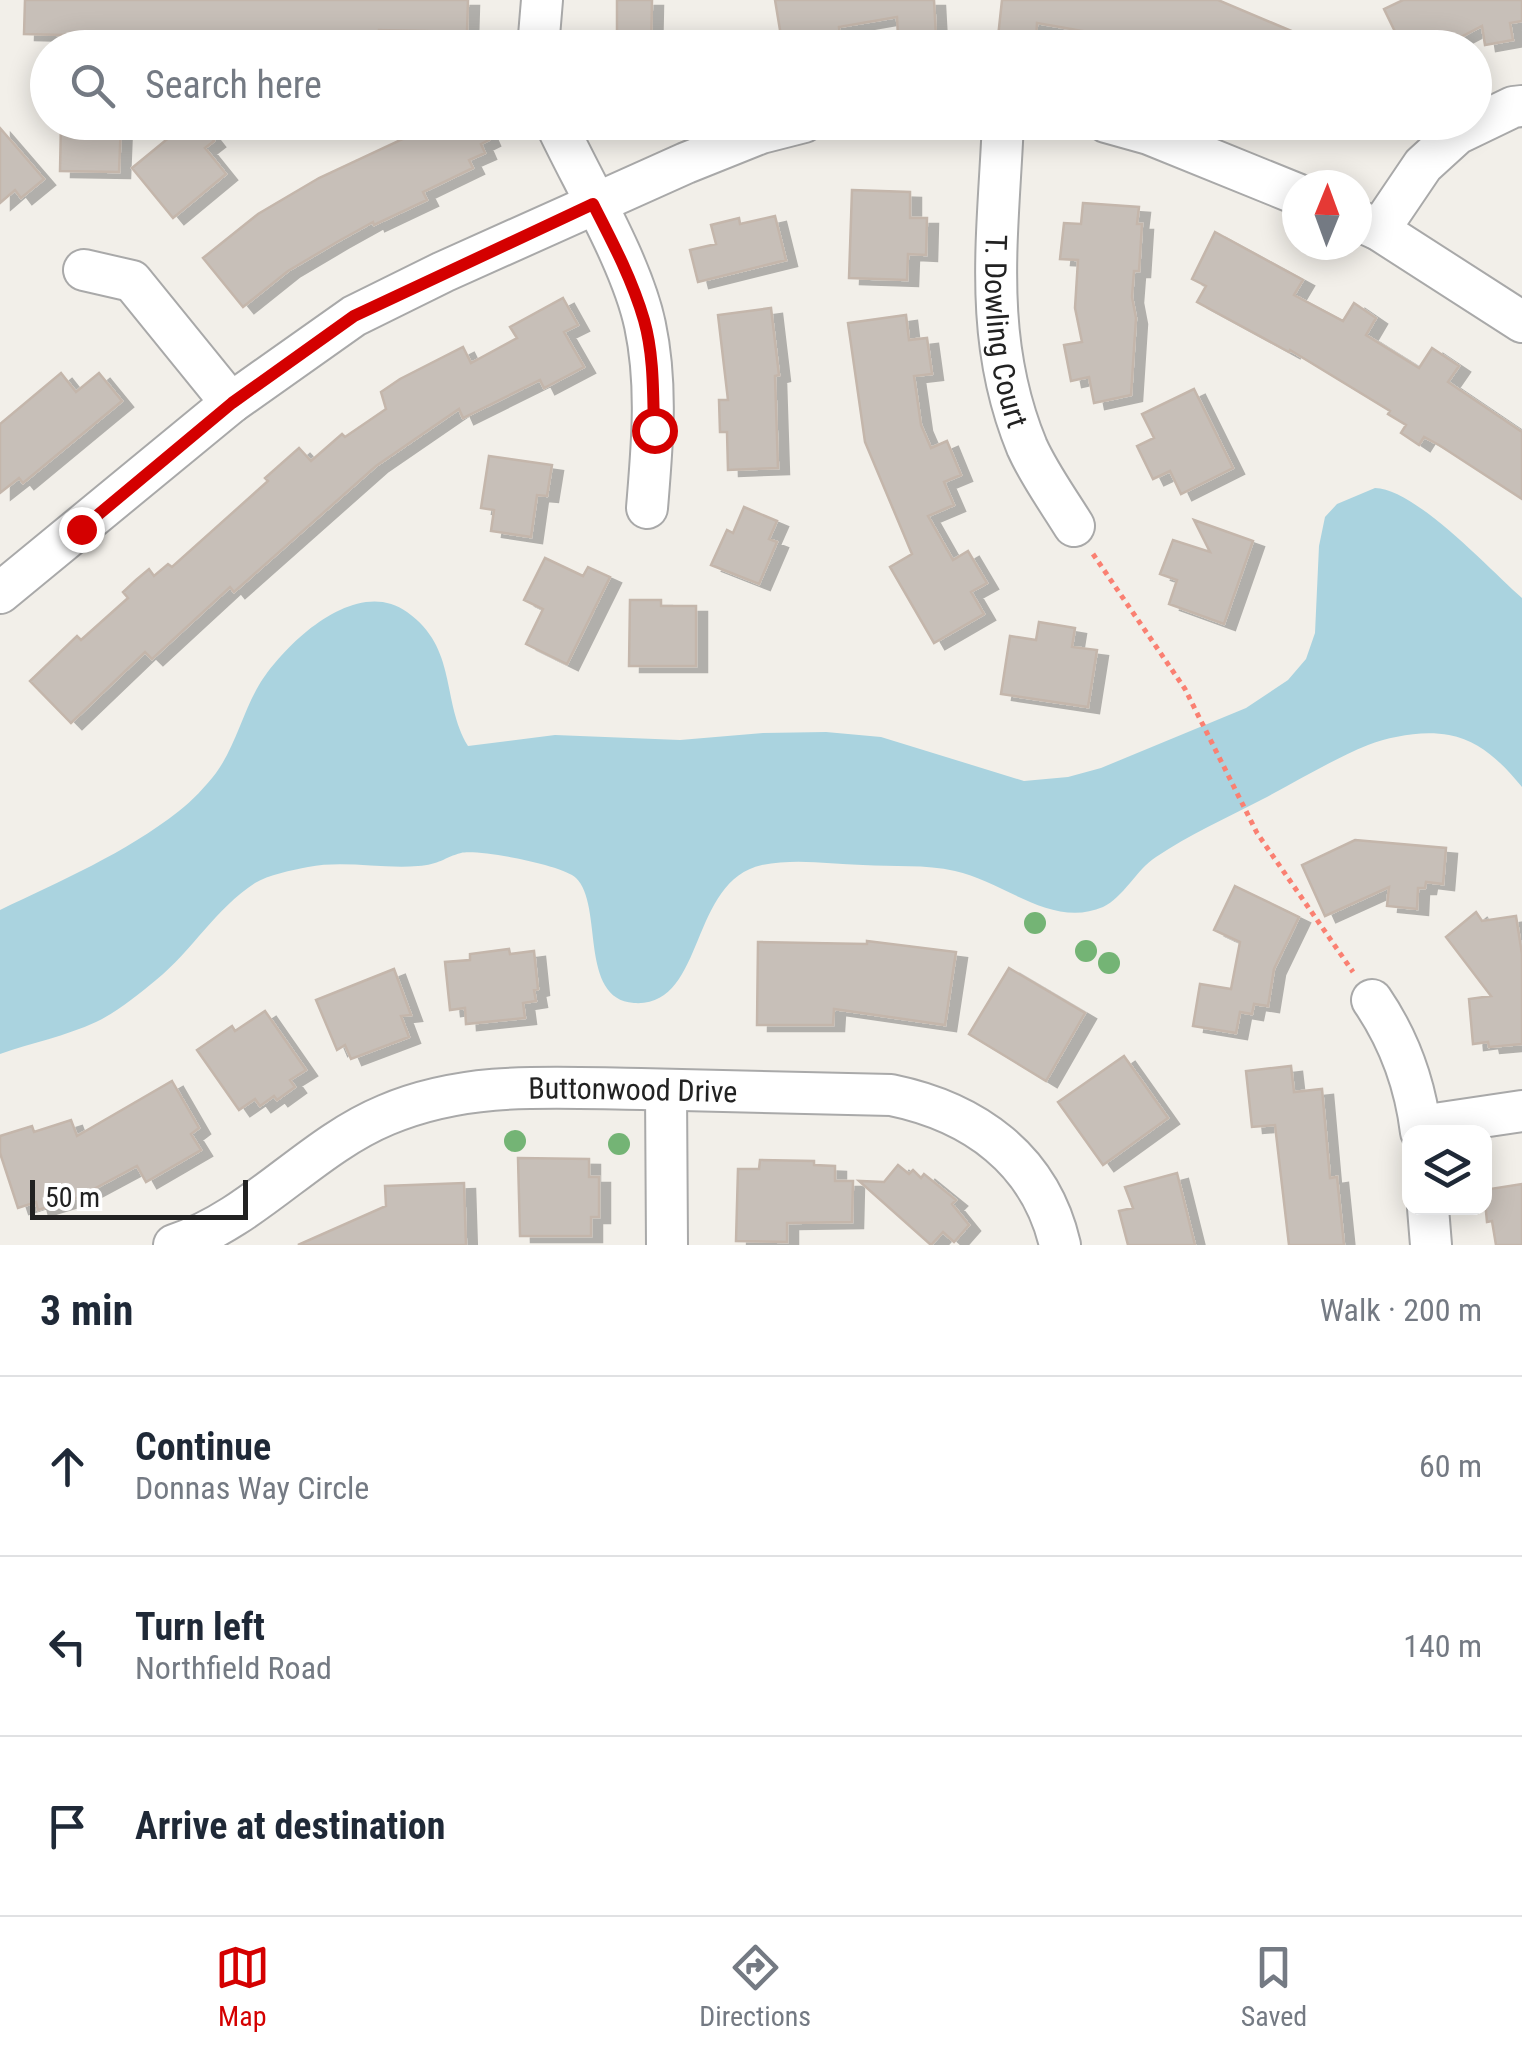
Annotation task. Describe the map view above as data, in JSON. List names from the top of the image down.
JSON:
{
  "streets": {
    "street": ["T. Dowling Court", "Buttonwood Drive"]
  },
  "scale_bar": "50 m",
  "north": "top",
  "page": {
    "search": "Search here",
    "scale": "50 m",
    "heading": ["3 min", "Walk · 200 m"],
    "list": [
      ["Continue", "Donnas Way Circle", "60 m"],
      ["Turn left", "Northfield Road", "140 m"],
      "Arrive at destination"
    ],
    "nav": ["Map", "Directions", "Saved"]
  }
}
